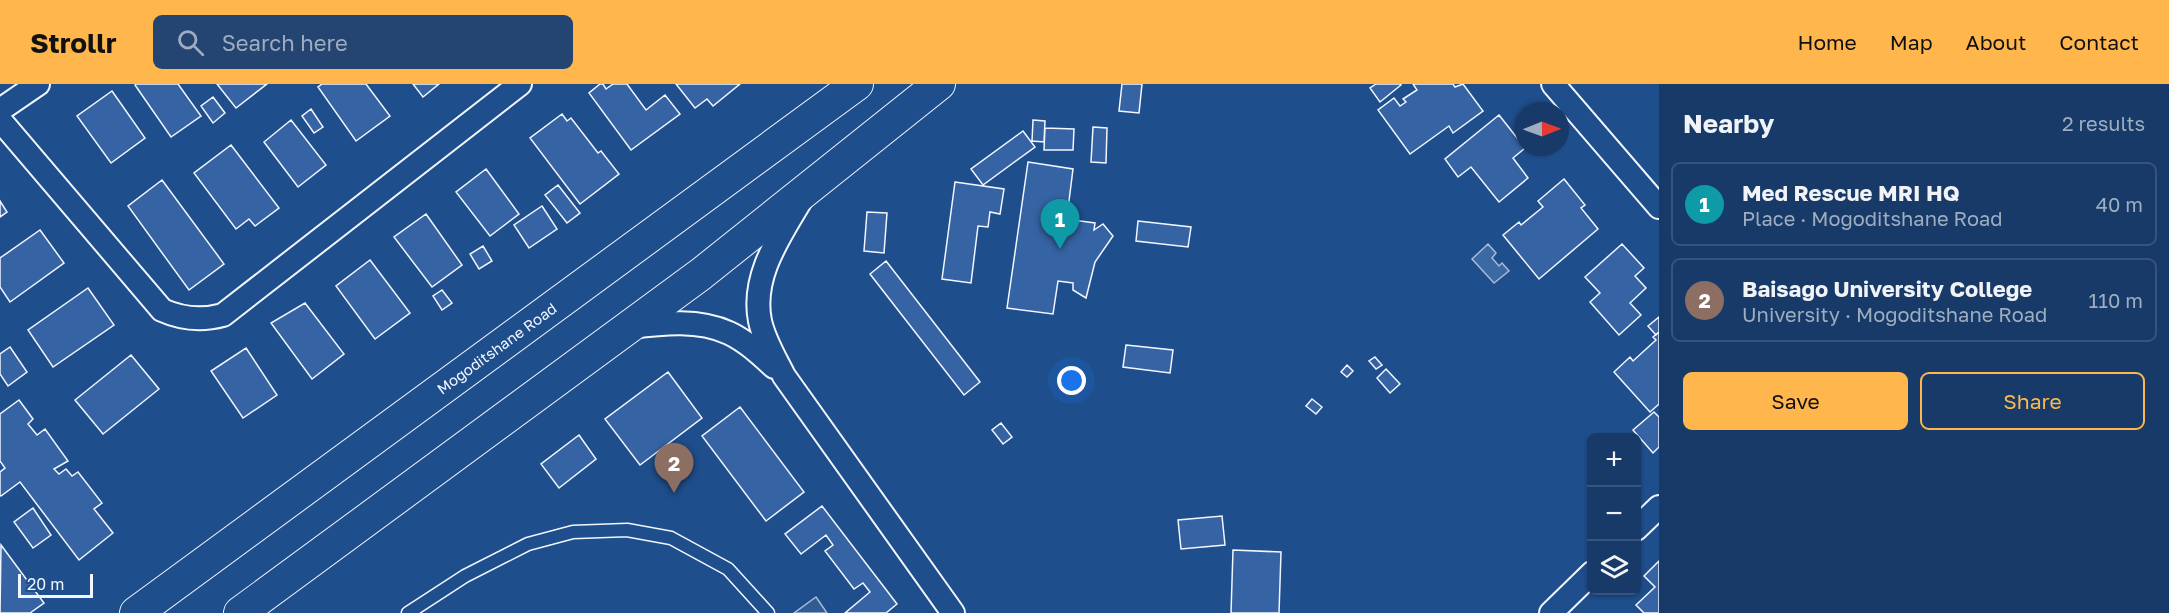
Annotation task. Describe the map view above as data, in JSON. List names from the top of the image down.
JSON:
{
  "streets": {
    "main road": ["Mogoditshane Road"]
  },
  "scale_bar": "20 m",
  "north": "right",
  "page": {
    "header": "Strollr",
    "search": "Search here",
    "nav": [
      "Home",
      "Map",
      "About",
      "Contact"
    ],
    "heading": ["Nearby", "2 results"],
    "list": [
      {
        "mark": "1",
        "name": "Med Rescue MRI HQ",
        "note": "Place · Mogoditshane Road",
        "value": "40 m"
      },
      {
        "mark": "2",
        "name": "Baisago University College",
        "note": "University · Mogoditshane Road",
        "value": "110 m"
      }
    ],
    "pins": ["1", "2"],
    "buttons": ["Save", "Share"],
    "map_buttons": ["+", "−"],
    "scale": "20 m"
  }
}
